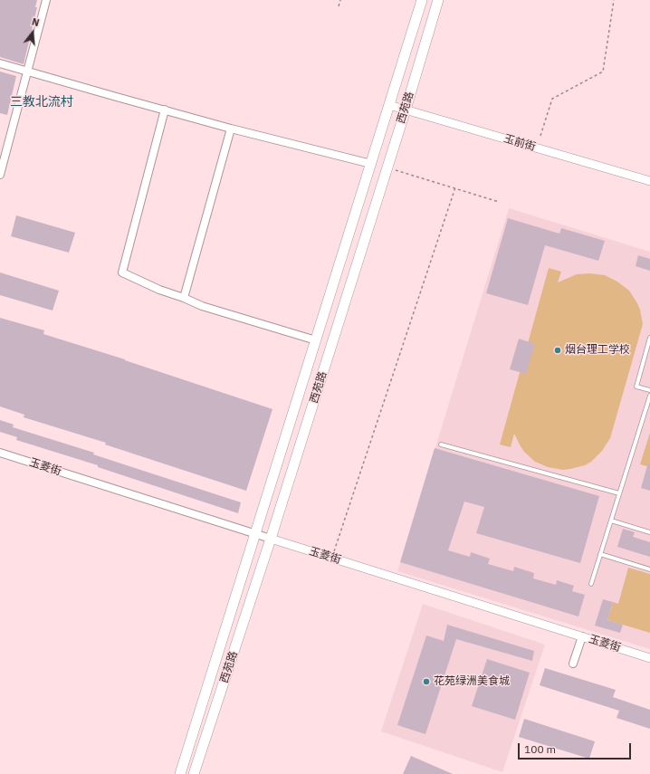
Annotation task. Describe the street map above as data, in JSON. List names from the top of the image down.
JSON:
{
  "streets": {
    "main road": ["西苑路"],
    "street": ["玉前街", "玉菱街"]
  },
  "crossings": [
    ["西苑路", "玉前街"],
    ["西苑路", "玉菱街"]
  ],
  "districts": ["三教北流村"],
  "places": ["烟台理工学校", "花苑绿洲美食城"],
  "scale_bar": "100 m",
  "north": "top"
}
